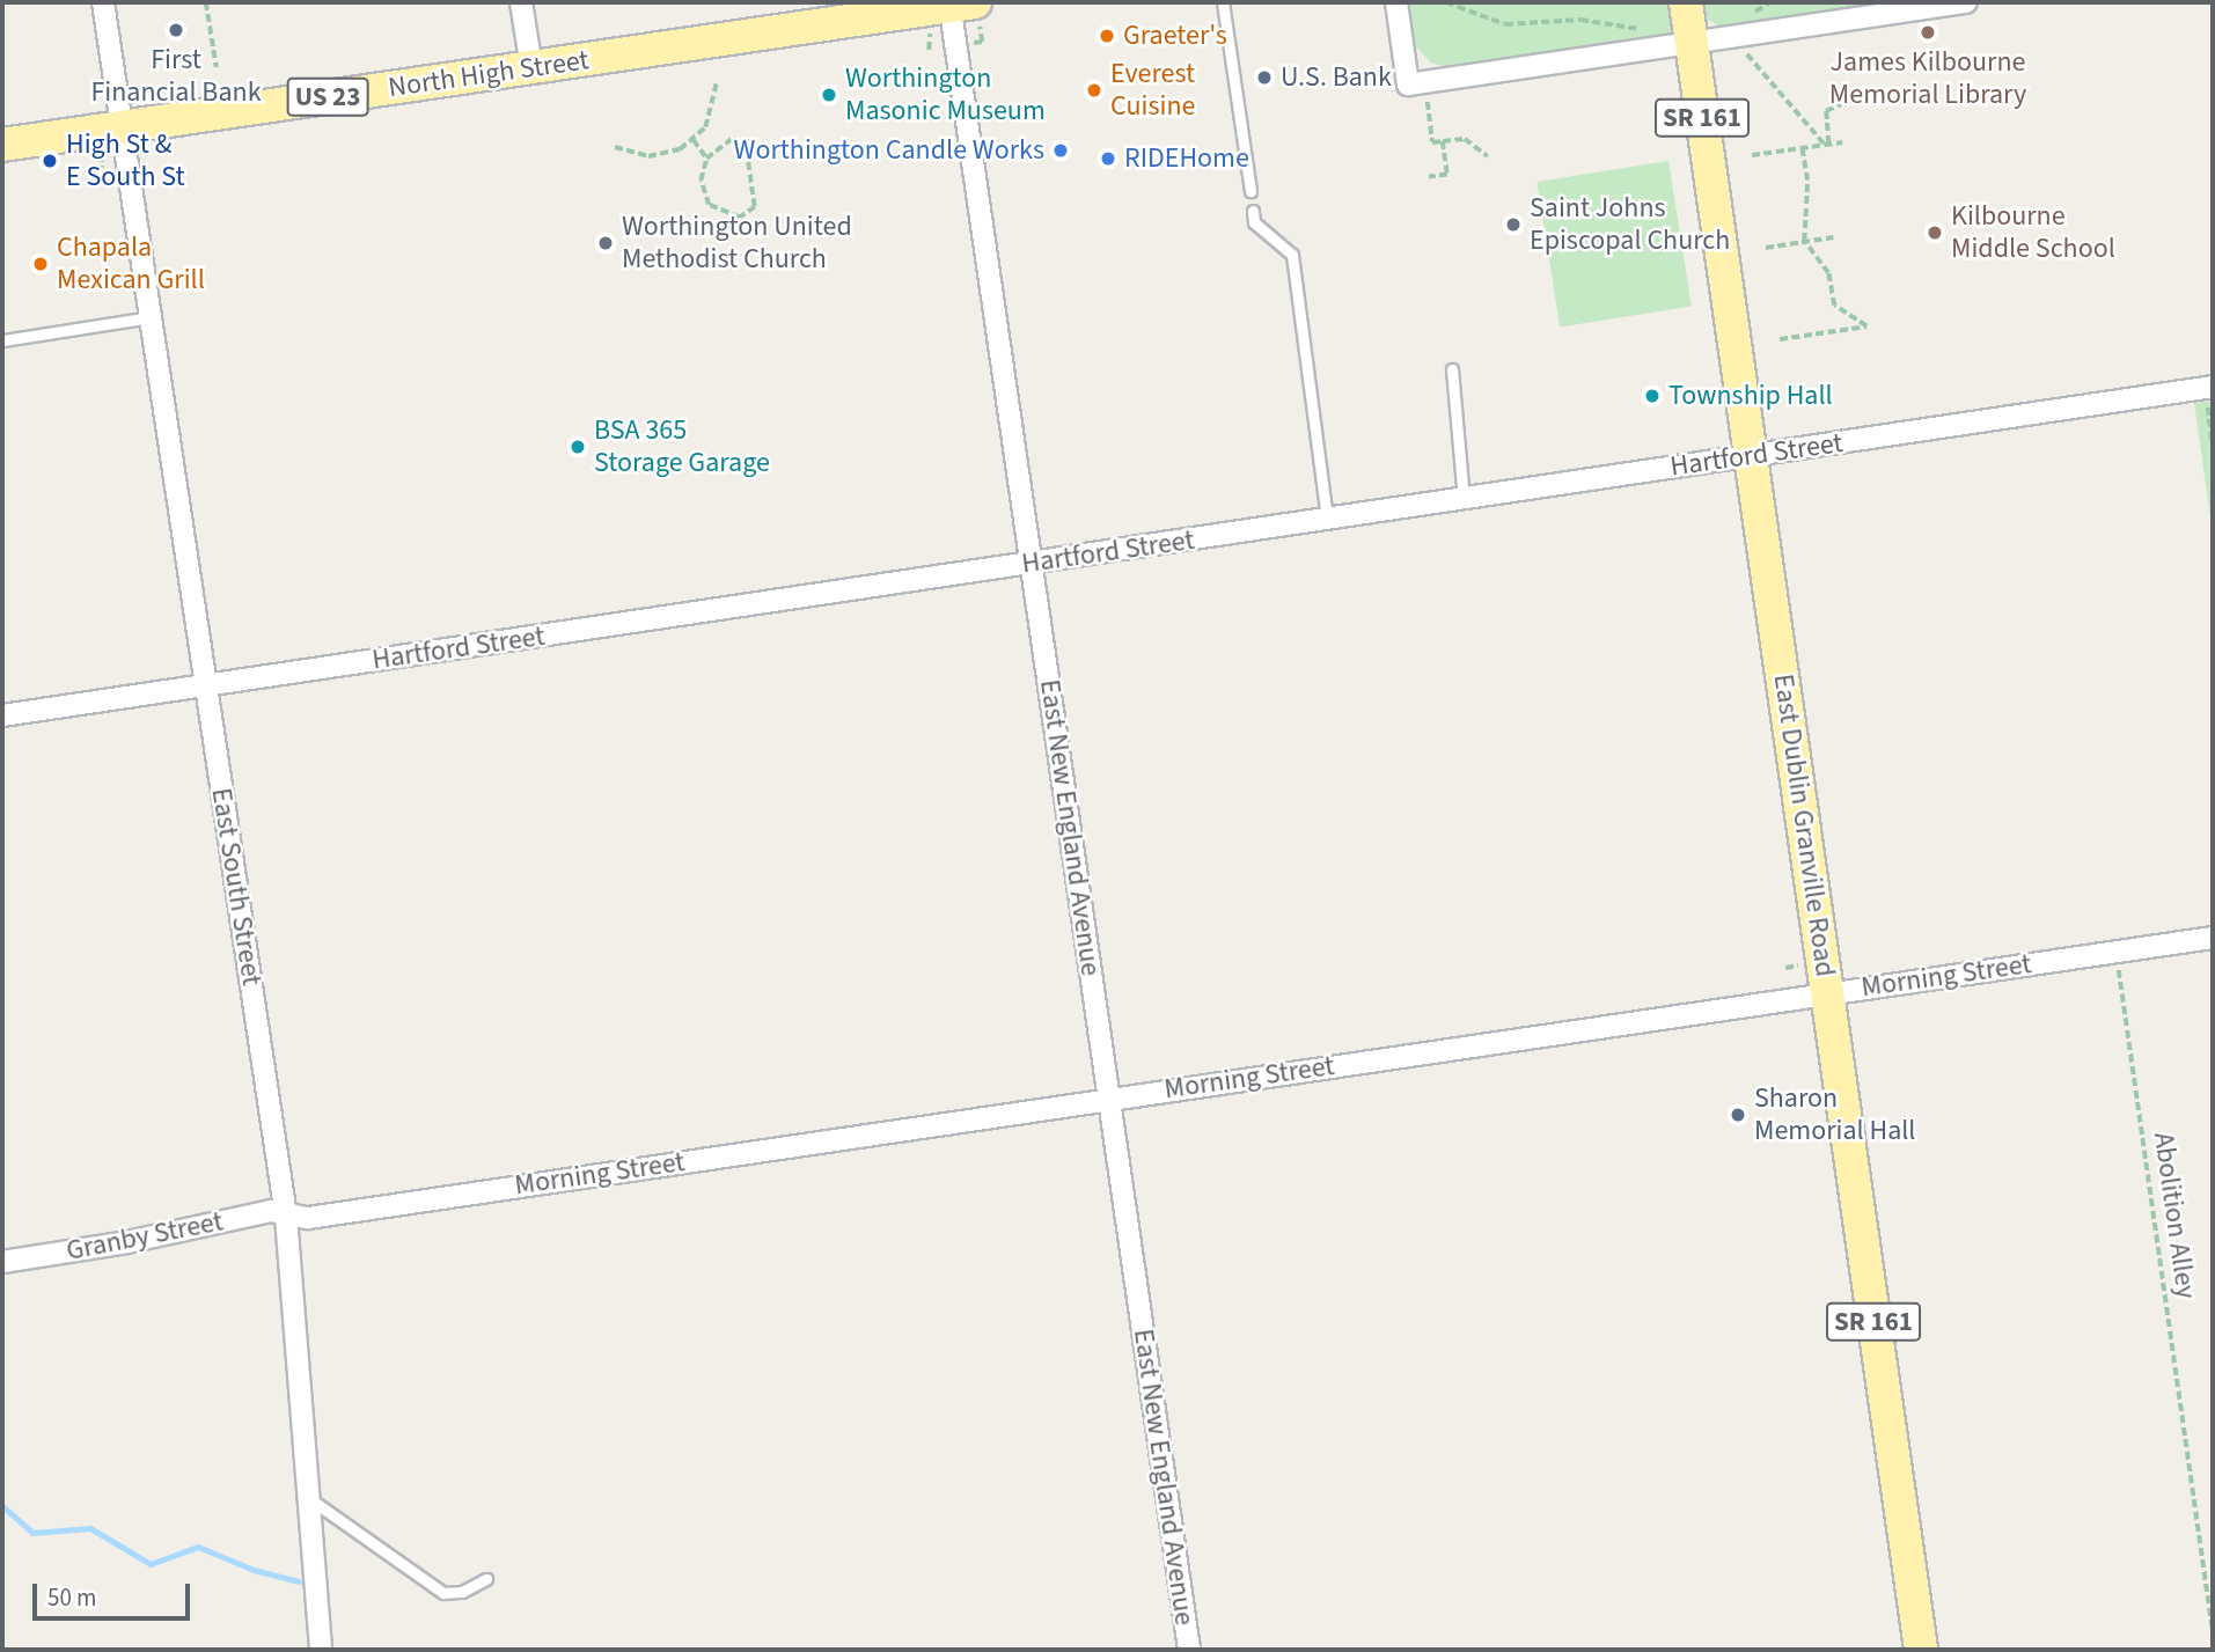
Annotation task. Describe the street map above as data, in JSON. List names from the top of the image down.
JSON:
{
  "streets": {
    "main road": [
      "North High Street",
      "US 23",
      "SR 161",
      "East Dublin Granville Road"
    ],
    "street": [
      "Hartford Street",
      "East New England Avenue",
      "East South Street",
      "Morning Street",
      "Granby Street"
    ],
    "path": ["Abolition Alley"]
  },
  "crossings": [
    ["North High Street", "East New England Avenue"],
    ["North High Street", "East South Street"],
    ["Hartford Street", "East Dublin Granville Road"],
    ["Hartford Street", "East New England Avenue"],
    ["Hartford Street", "East South Street"],
    ["East Dublin Granville Road", "Morning Street"],
    ["East New England Avenue", "Morning Street"],
    ["East South Street", "Morning Street"],
    ["East South Street", "Granby Street"],
    ["Morning Street", "Abolition Alley"],
    ["Morning Street", "Granby Street"]
  ],
  "places": [
    "First Financial Bank",
    "James Kilbourne Memorial Library",
    "Graeter's",
    "U.S. Bank",
    "Everest Cuisine",
    "Worthington Masonic Museum",
    "Worthington Candle Works",
    "RIDEHome",
    "High St & E South St",
    "Saint Johns Episcopal Church",
    "Kilbourne Middle School",
    "Worthington United Methodist Church",
    "Chapala Mexican Grill",
    "Township Hall",
    "BSA 365 Storage Garage",
    "Sharon Memorial Hall"
  ],
  "scale_bar": "50 m"
}
